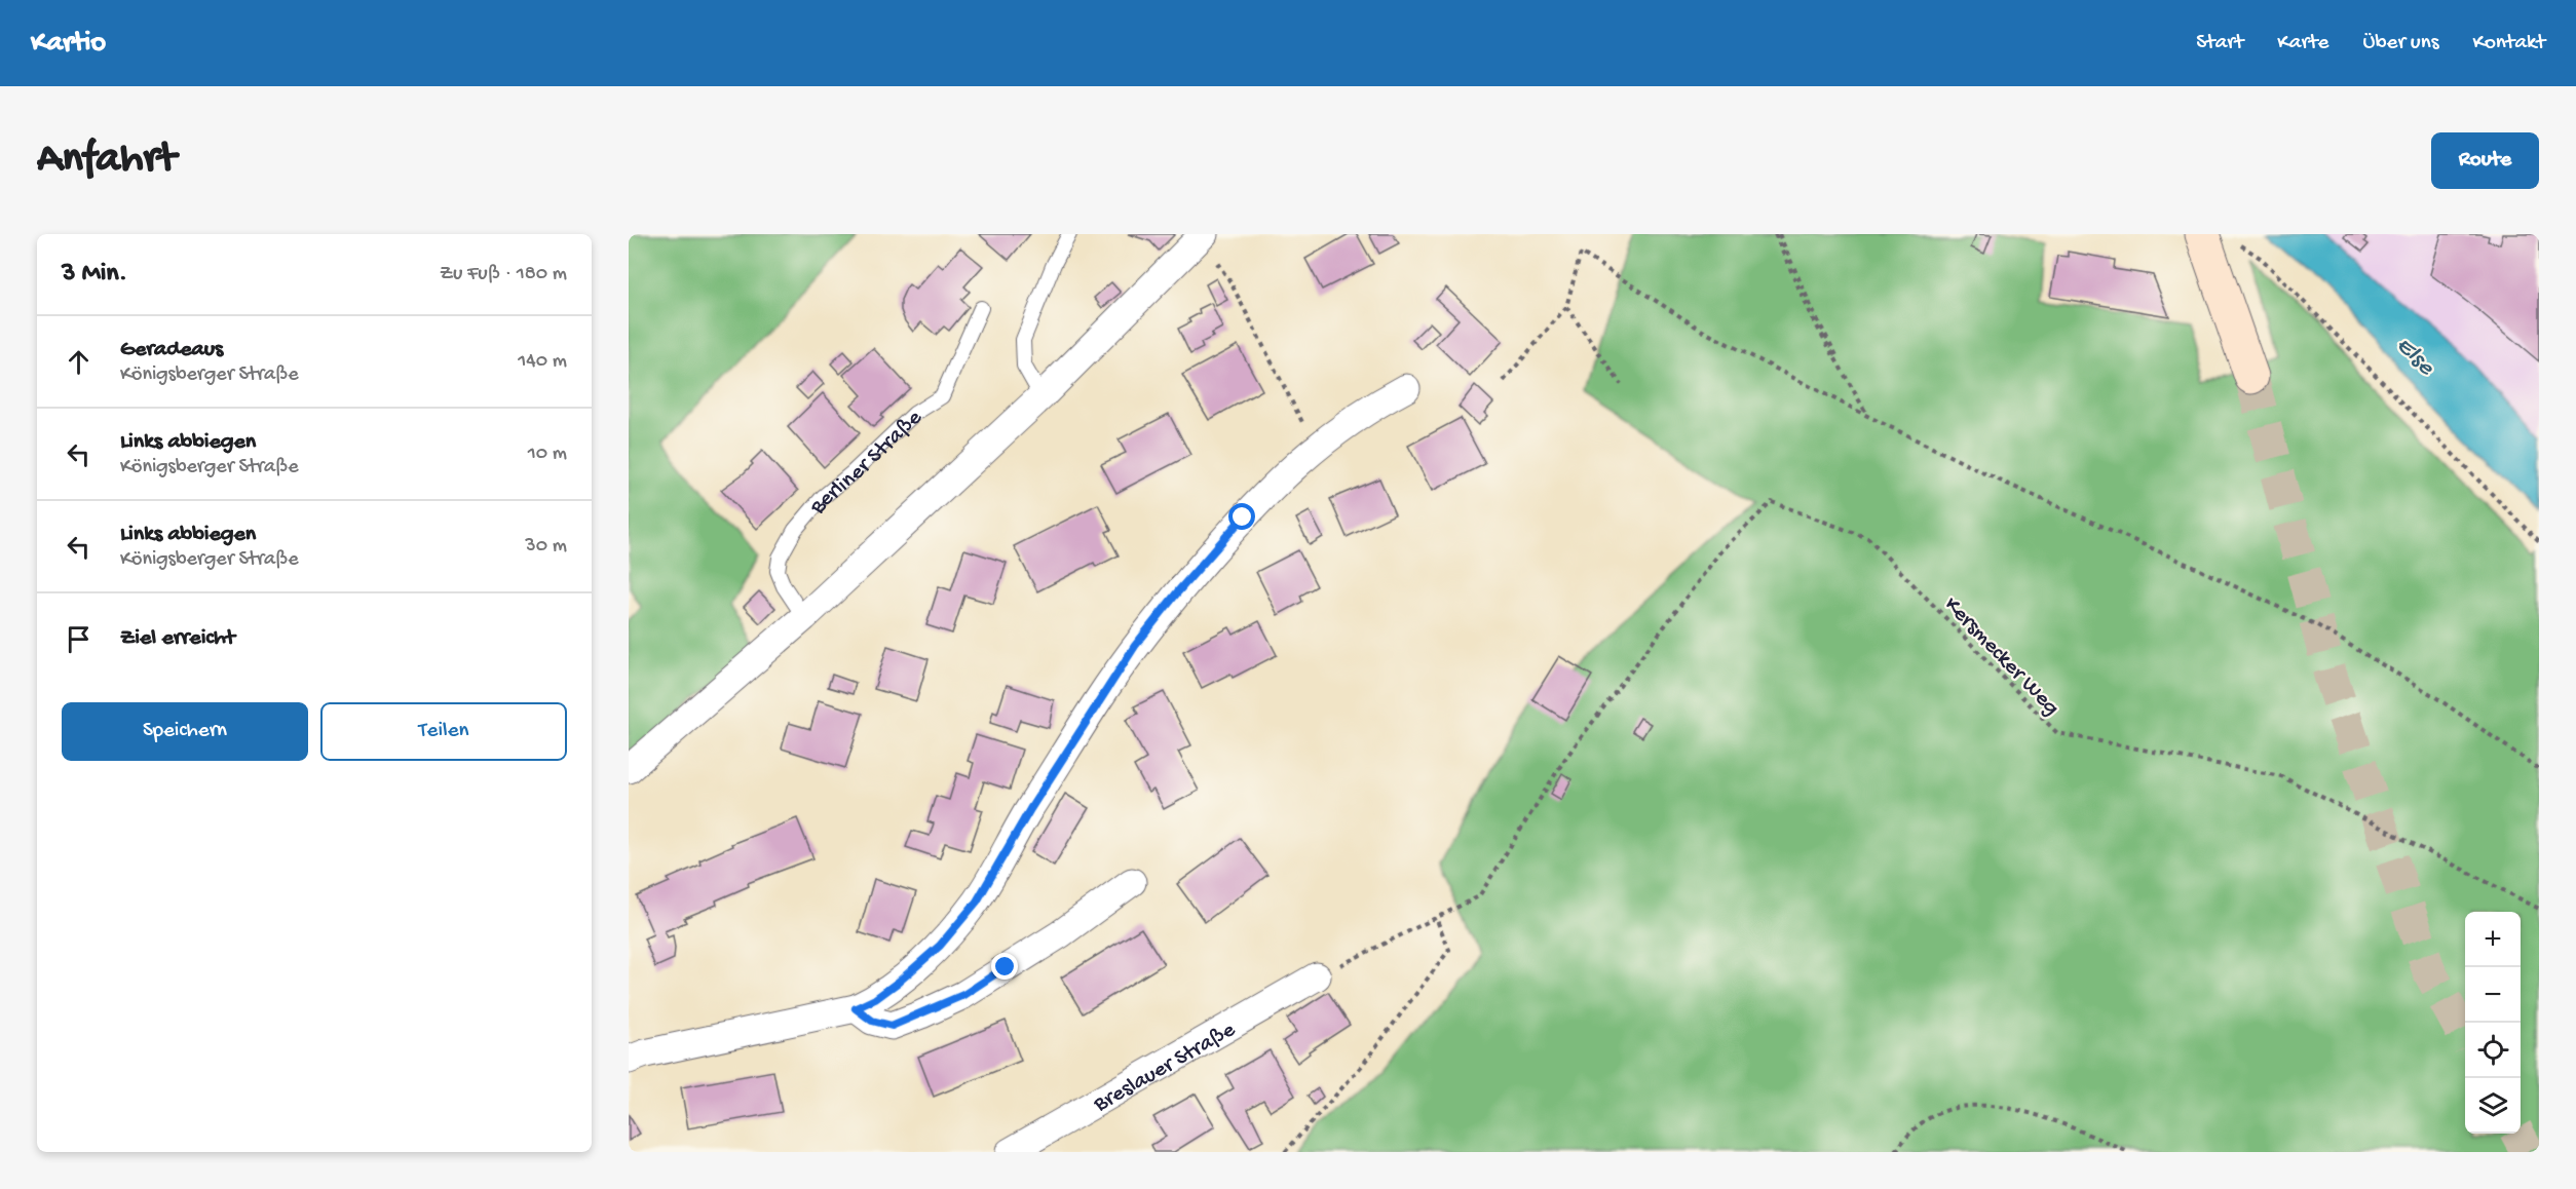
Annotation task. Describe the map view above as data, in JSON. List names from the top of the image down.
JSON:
{
  "streets": {
    "street": ["Breslauer Straße"],
    "lane": ["Berliner Straße"],
    "path": ["Kersmecker Weg"]
  },
  "water": ["Else"],
  "page": {
    "header": "Kartio",
    "nav": [
      "Start",
      "Karte",
      "Über uns",
      "Kontakt"
    ],
    "buttons": [
      "Route",
      ["Speichern", "Teilen"]
    ],
    "title": "Anfahrt",
    "heading": ["3 Min.", "Zu Fuß · 180 m"],
    "list": [
      ["Geradeaus", "Königsberger Straße", "140 m"],
      ["Links abbiegen", "Königsberger Straße", "10 m"],
      ["Links abbiegen", "Königsberger Straße", "30 m"],
      "Ziel erreicht"
    ],
    "map_buttons": ["+", "−"]
  }
}
